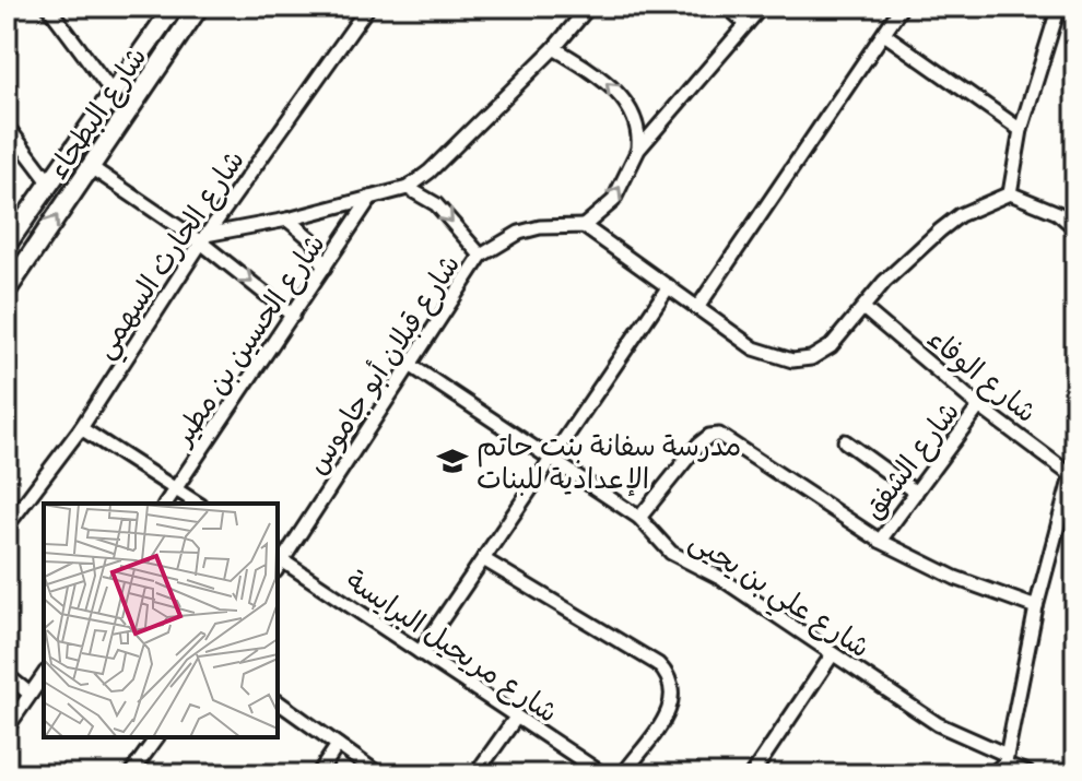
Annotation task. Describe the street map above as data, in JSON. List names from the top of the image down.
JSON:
{
  "streets": {
    "street": [
      "شارع البطحاء",
      "شارع الحارث السهمي",
      "شارع الحسين بن مطير",
      "شارع قبلان أبو جاموس",
      "شارع الوفاء",
      "شارع الشفق",
      "شارع علي بن يحيى",
      "شارع مريحيل البرايسة"
    ]
  },
  "crossings": [
    ["شارع قبلان أبو جاموس", "شارع علي بن يحيى"],
    ["شارع قبلان أبو جاموس", "شارع مريحيل البرايسة"],
    ["شارع الوفاء", "شارع الشفق"]
  ],
  "places": {
    "school or university": ["مدرسة سفانة بنت حاتم الإعدادية للبنات"]
  }
}
